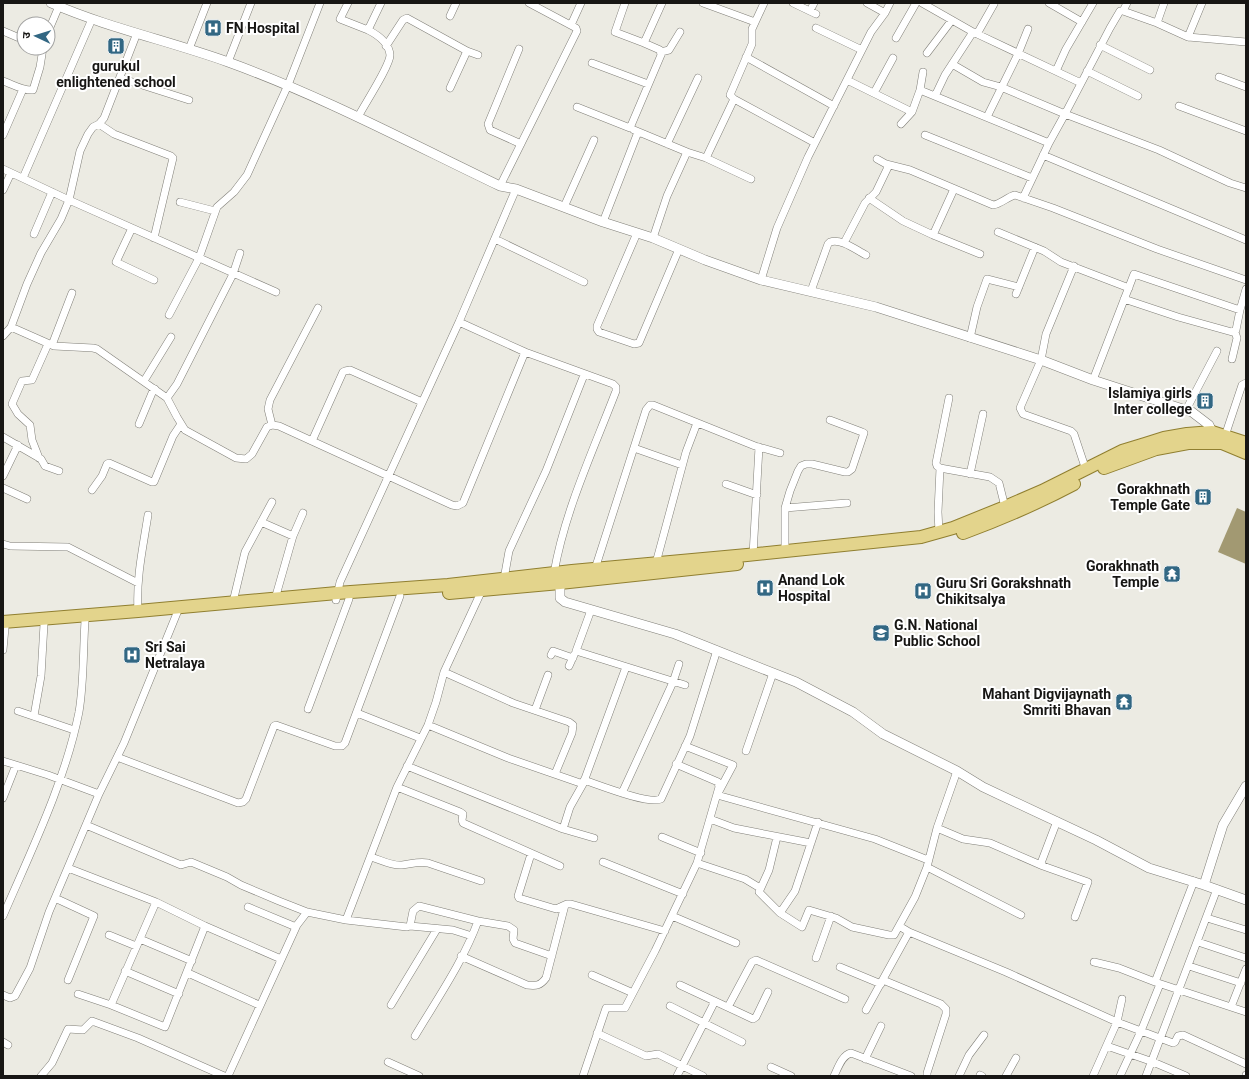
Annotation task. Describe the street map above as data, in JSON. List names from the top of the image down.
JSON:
{
  "places": {
    "hospital": [
      "FN Hospital",
      "Anand Lok Hospital",
      "Guru Sri Gorakshnath Chikitsalya",
      "Sri Sai Netralaya"
    ],
    "building": ["gurukul enlightened school", "Islamiya girls Inter college", "Gorakhnath Temple Gate"],
    "temple": ["Gorakhnath Temple", "Mahant Digvijaynath Smriti Bhavan"],
    "school or university": ["G.N. National Public School"]
  },
  "north": "left"
}
